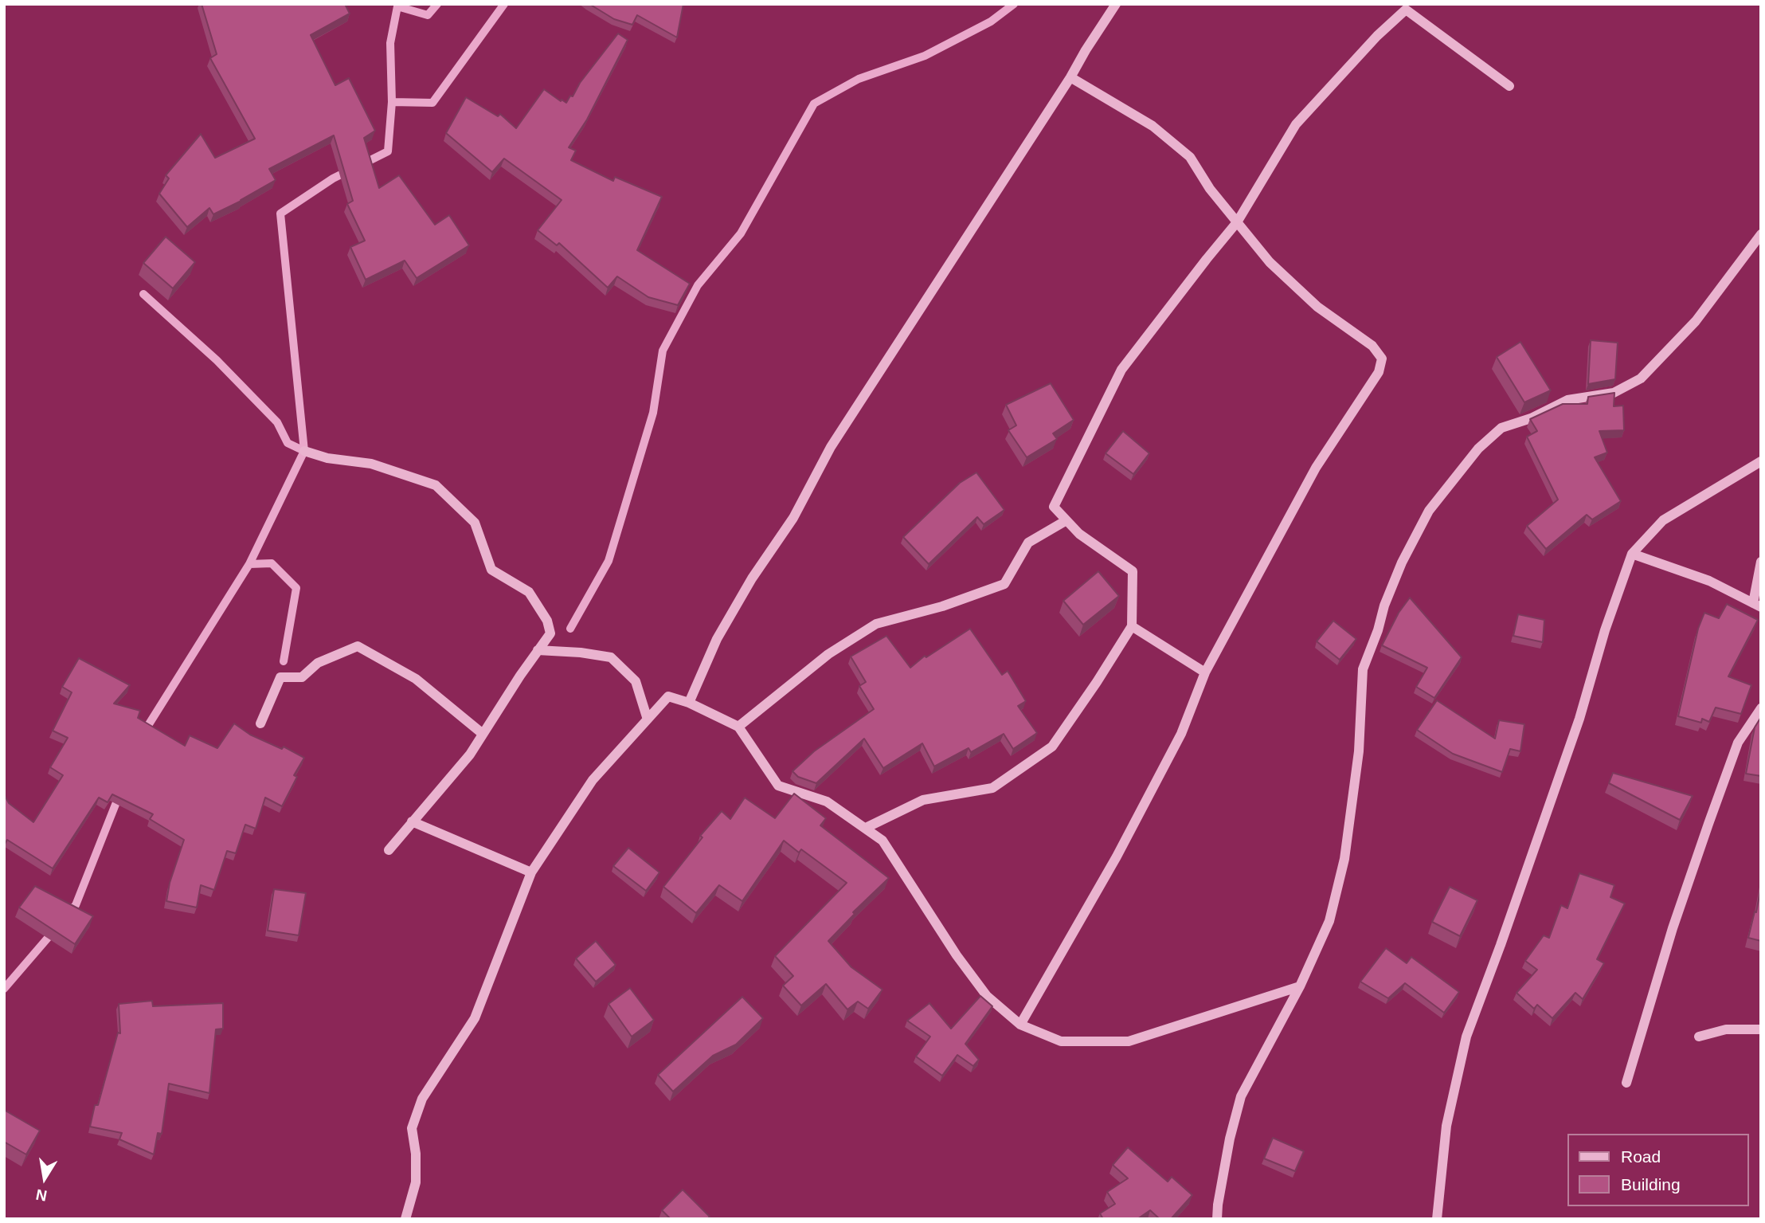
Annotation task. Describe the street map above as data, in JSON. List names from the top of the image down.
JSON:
{
  "legend": ["Road", "Building"],
  "north": "bottom"
}
